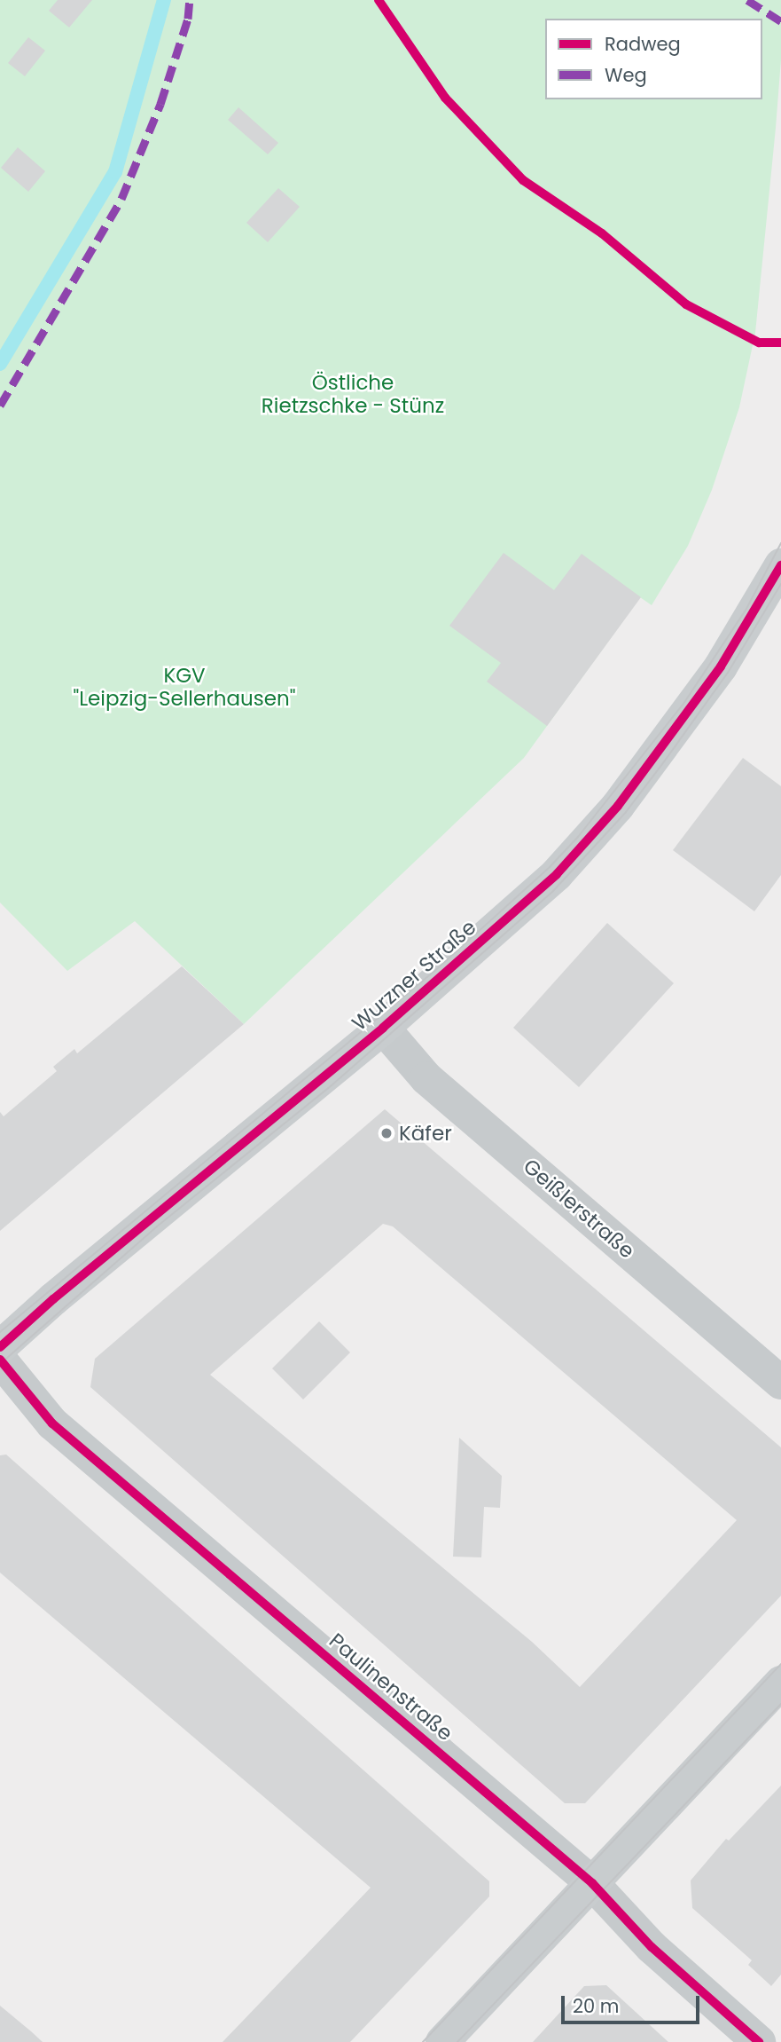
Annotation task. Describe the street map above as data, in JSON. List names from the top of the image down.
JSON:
{
  "streets": {
    "main road": ["Wurzner Straße"],
    "street": ["Geißlerstraße", "Paulinenstraße"]
  },
  "crossings": [
    ["Wurzner Straße", "Geißlerstraße"]
  ],
  "parks": ["Östliche Rietzschke - Stünz", "KGV \"Leipzig-Sellerhausen\""],
  "places": ["Käfer"],
  "legend": ["Radweg", "Weg"],
  "scale_bar": "20 m"
}
